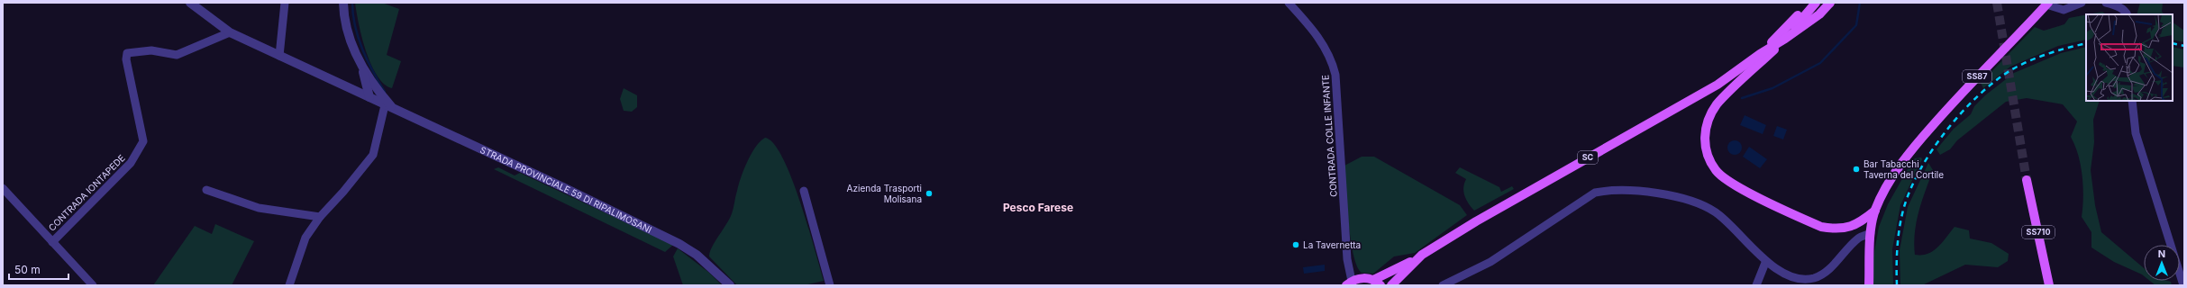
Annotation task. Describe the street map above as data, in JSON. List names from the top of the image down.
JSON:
{
  "streets": {
    "main road": ["SS87", "SC", "SS710"],
    "street": ["CONTRADA COLLE INFANTE", "STRADA PROVINCIALE 59 DI RIPALIMOSANI", "CONTRADA IONTAPEDE"]
  },
  "districts": ["Pesco Farese"],
  "places": ["Bar Tabacchi Taverna del Cortile", "Azienda Trasporti Molisana", "La Tavernetta"],
  "scale_bar": "50 m",
  "north": "top"
}
